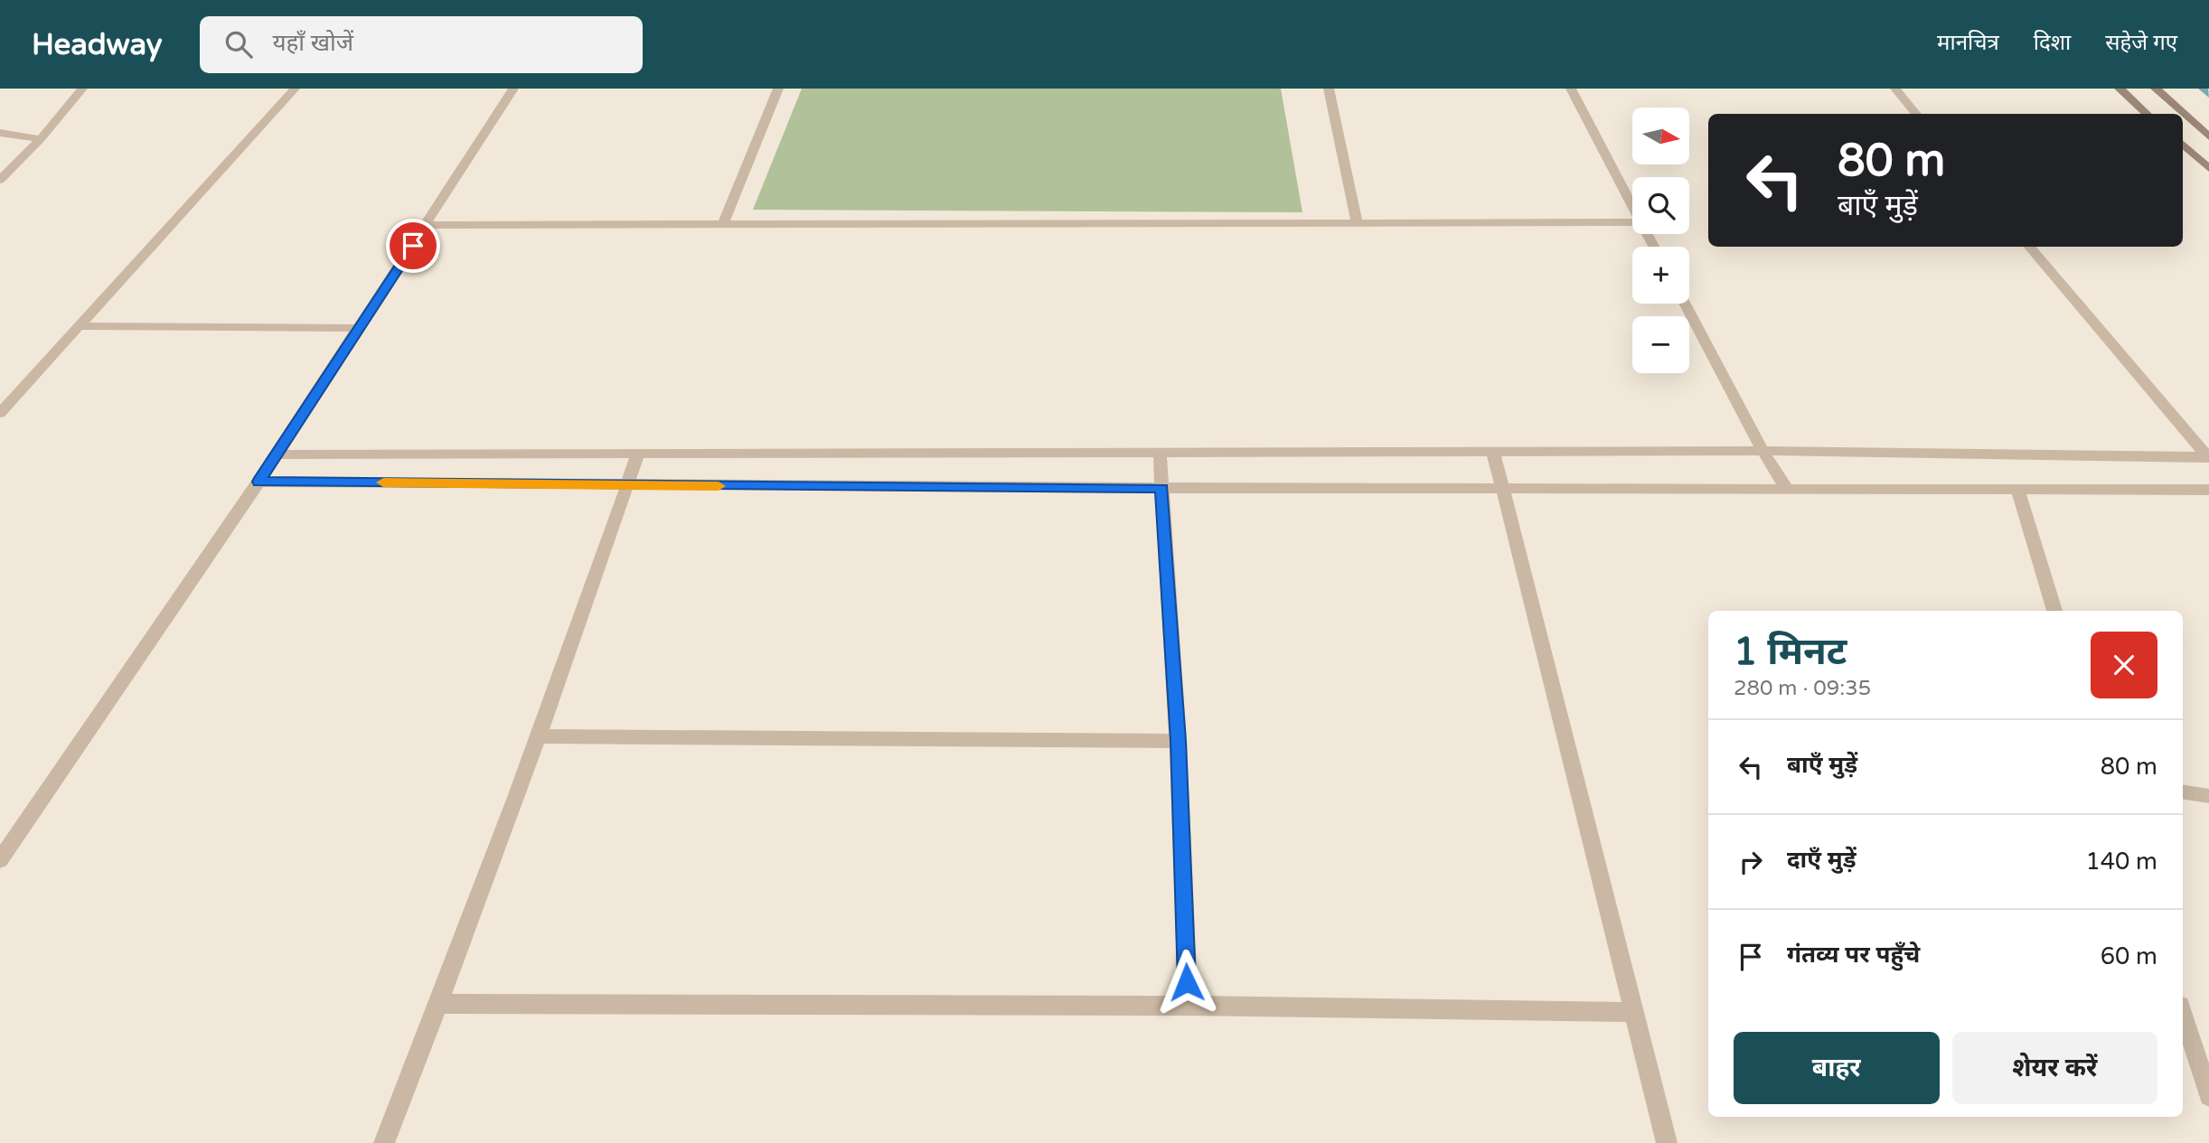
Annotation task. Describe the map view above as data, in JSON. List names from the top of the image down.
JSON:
{
  "north": "right",
  "page": {
    "header": "Headway",
    "search": "यहाँ खोजें",
    "nav": ["मानचित्र", "दिशा", "सहेजे गए"],
    "map_buttons": ["+", "−"],
    "turn": ["80 m", "बाएँ मुड़ें"],
    "heading": ["1 मिनट", "280 m · 09:35"],
    "list": [
      {
        "name": "बाएँ मुड़ें",
        "value": "80 m"
      },
      {
        "name": "दाएँ मुड़ें",
        "value": "140 m"
      },
      {
        "name": "गंतव्य पर पहुँचे",
        "value": "60 m"
      }
    ],
    "buttons": ["बाहर", "शेयर करें"]
  }
}
